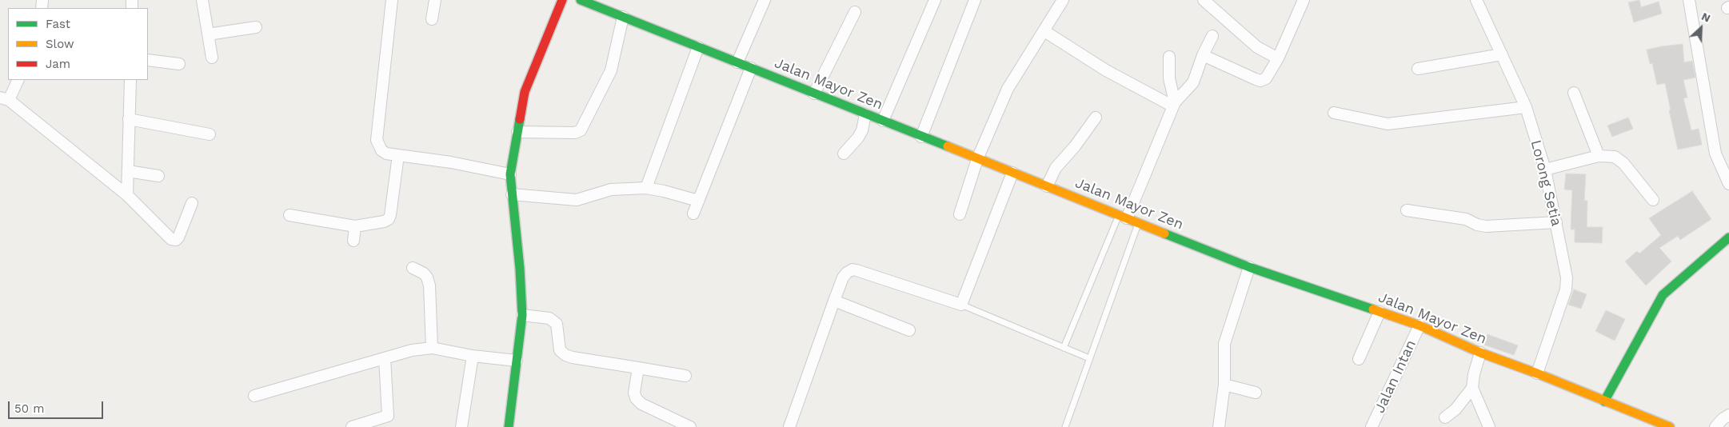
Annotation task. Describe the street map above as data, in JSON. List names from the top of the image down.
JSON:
{
  "streets": {
    "street": ["Jalan Mayor Zen", "Lorong Setia", "Jalan Intan"]
  },
  "crossings": [
    ["Jalan Mayor Zen", "Lorong Setia"],
    ["Jalan Mayor Zen", "Jalan Intan"]
  ],
  "legend": ["Fast", "Slow", "Jam"],
  "scale_bar": "50 m",
  "north": "top right"
}
